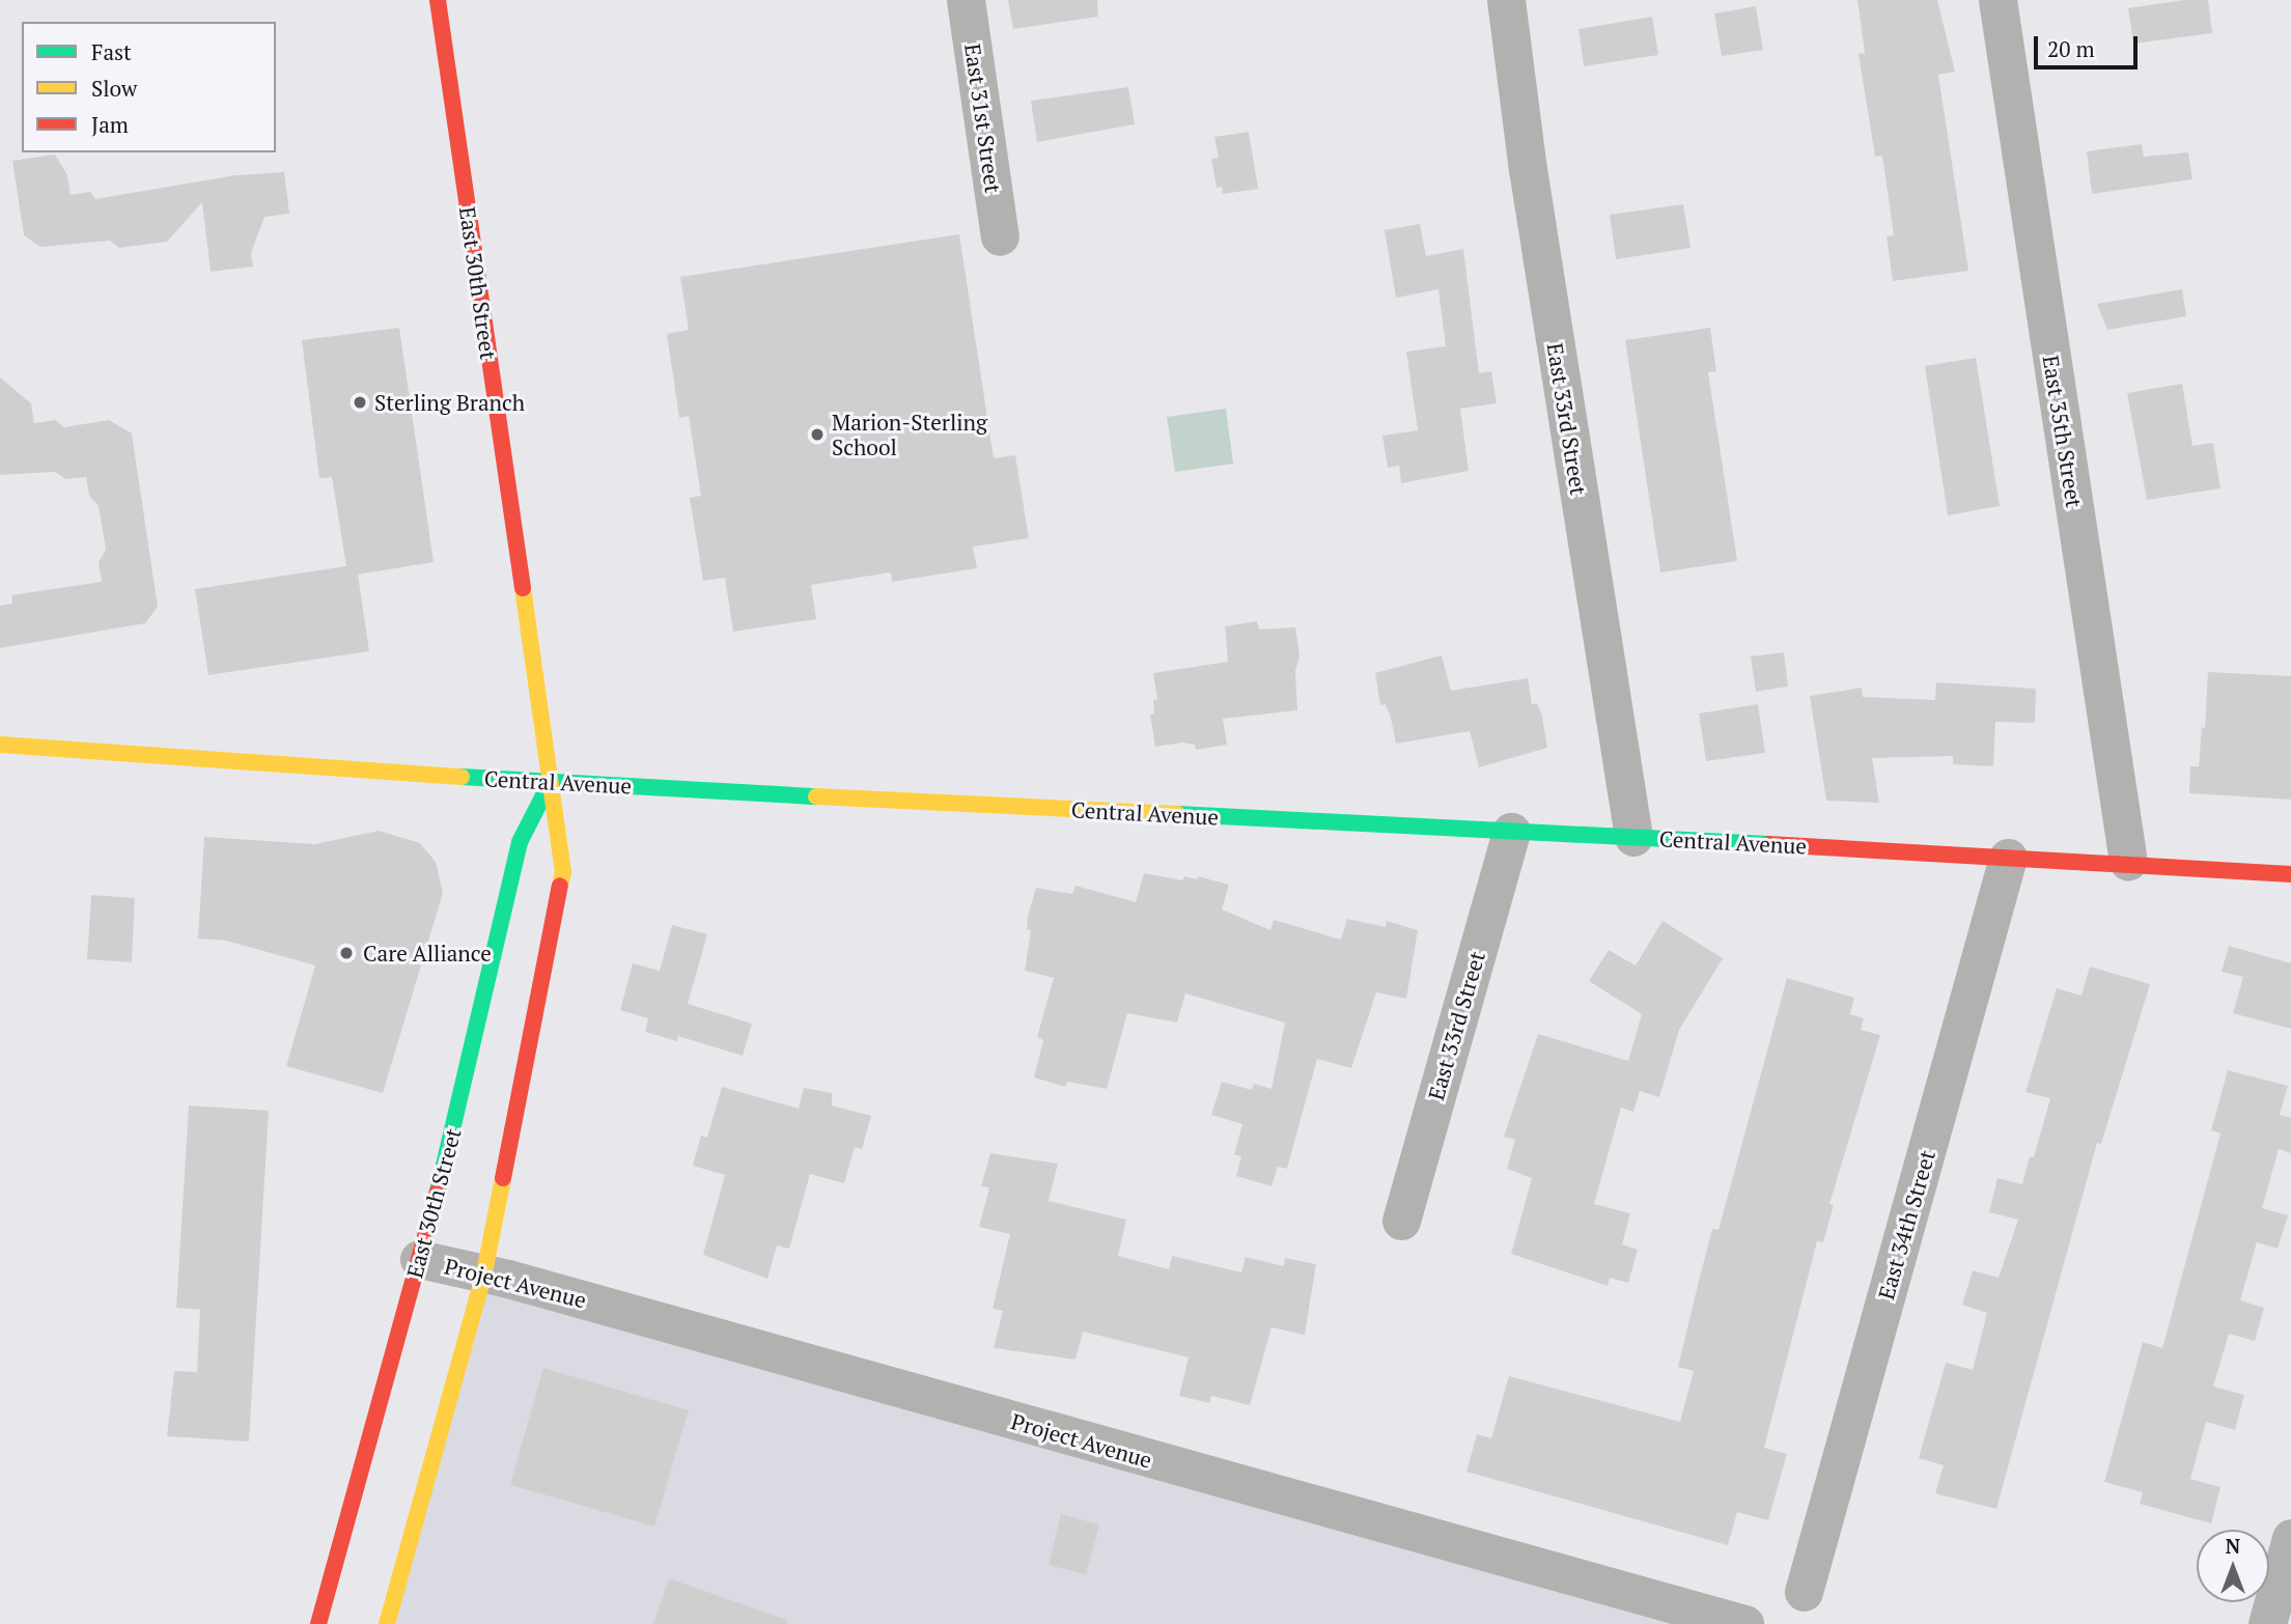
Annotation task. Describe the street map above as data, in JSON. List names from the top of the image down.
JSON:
{
  "streets": {
    "main road": ["East 30th Street", "Central Avenue"],
    "street": [
      "East 31st Street",
      "East 33rd Street",
      "East 35th Street",
      "East 34th Street",
      "Project Avenue"
    ]
  },
  "crossings": [
    ["East 30th Street", "Central Avenue"],
    ["East 30th Street", "Project Avenue"],
    ["East 33rd Street", "Central Avenue"],
    ["East 35th Street", "Central Avenue"],
    ["Central Avenue", "East 34th Street"]
  ],
  "places": ["Sterling Branch", "Marion-Sterling School", "Care Alliance"],
  "legend": ["Fast", "Slow", "Jam"],
  "scale_bar": "20 m",
  "north": "top"
}
